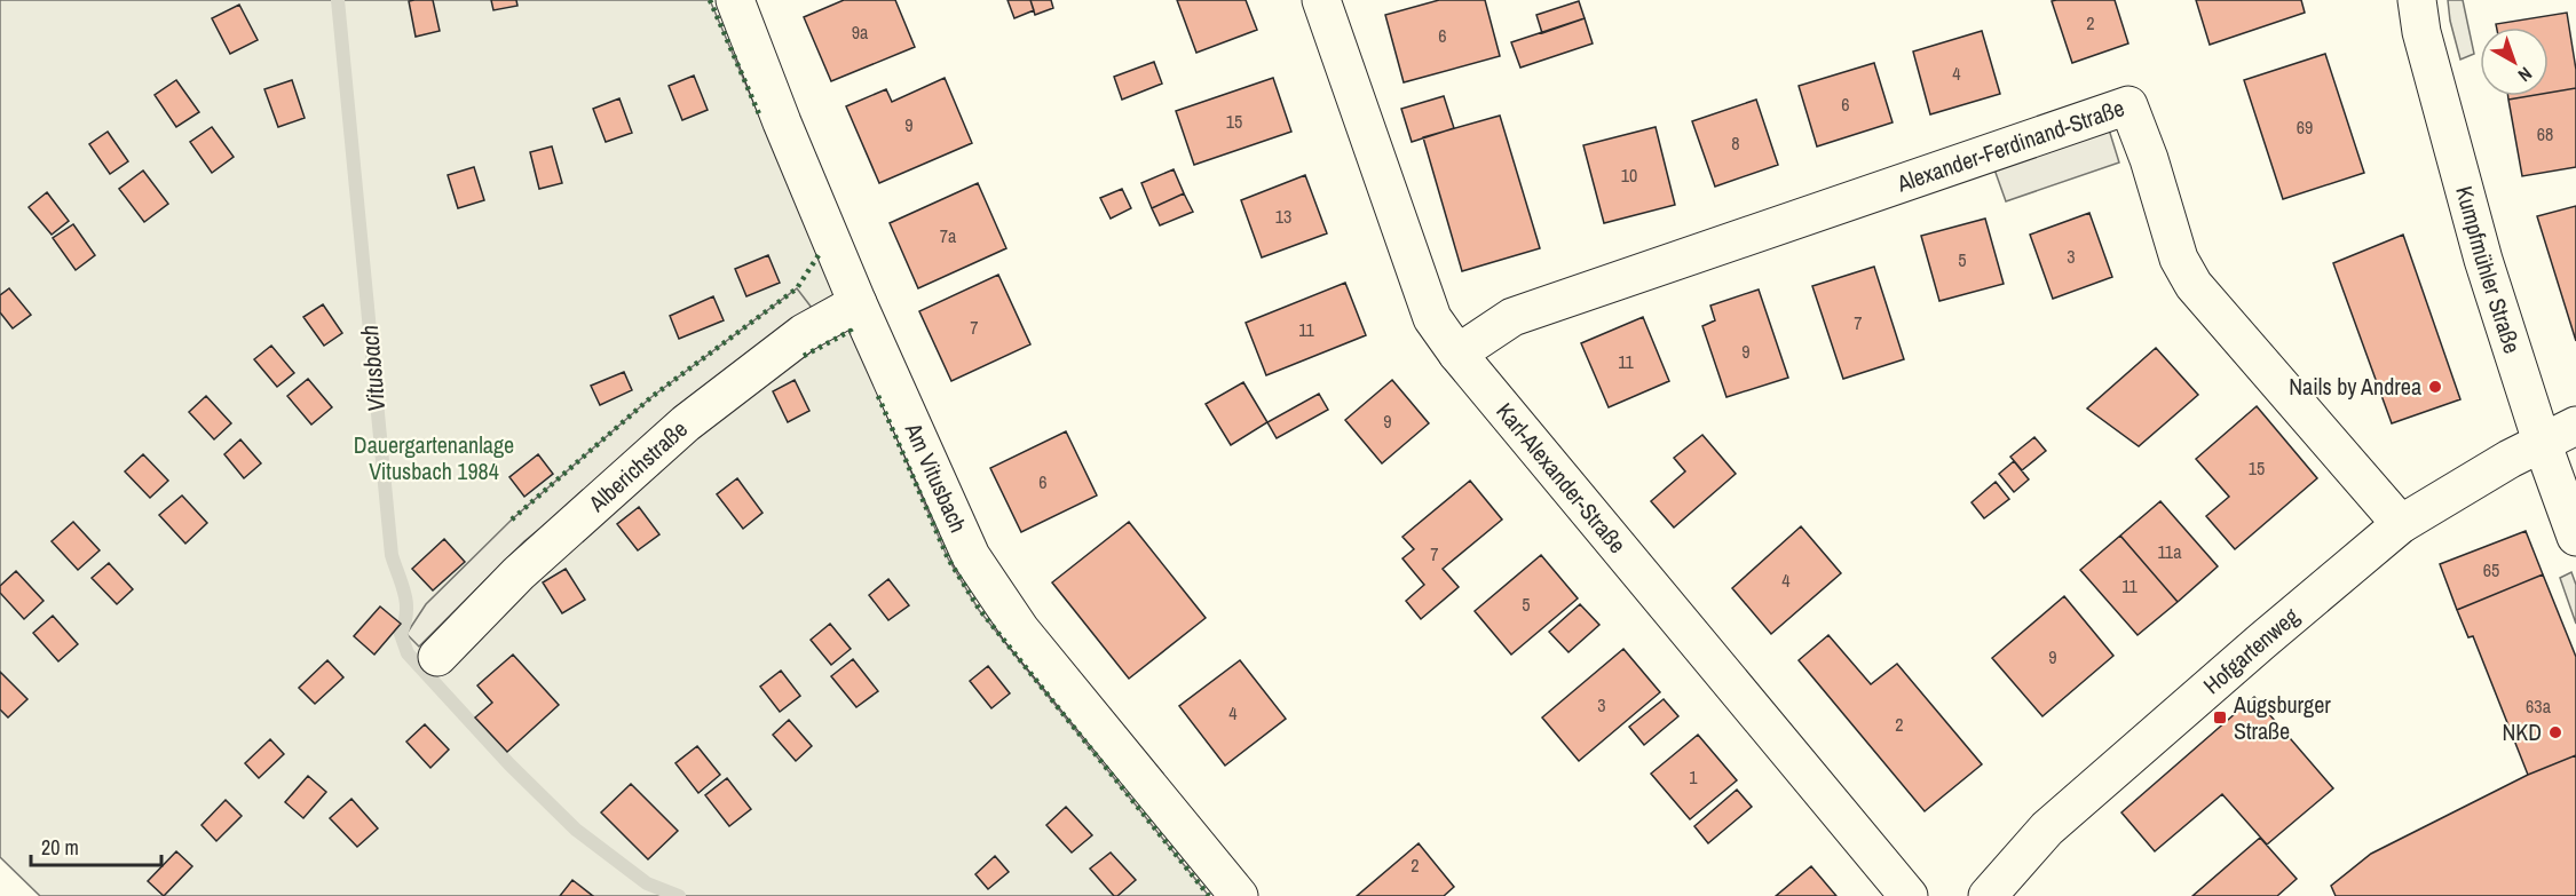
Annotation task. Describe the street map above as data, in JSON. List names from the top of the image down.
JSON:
{
  "streets": {
    "street": [
      "Alexander-Ferdinand-Straße",
      "Kumpfmühler Straße",
      "Alberichstraße",
      "Am Vitusbach",
      "Karl-Alexander-Straße",
      "Hofgartenweg"
    ]
  },
  "crossings": [
    ["Alexander-Ferdinand-Straße", "Karl-Alexander-Straße"],
    ["Alexander-Ferdinand-Straße", "Hofgartenweg"],
    ["Kumpfmühler Straße", "Hofgartenweg"],
    ["Alberichstraße", "Am Vitusbach"]
  ],
  "water": ["Vitusbach"],
  "parks": ["Dauergartenanlage Vitusbach 1984"],
  "places": {
    "other": ["Nails by Andrea", "NKD"],
    "transit": ["Augsburger Straße"]
  },
  "house_numbers": [
    "2",
    "9a",
    "6",
    "4",
    "6",
    "15",
    "9",
    "69",
    "68",
    "8",
    "10",
    "13",
    "7a",
    "3",
    "5",
    "7",
    "7",
    "11",
    "9",
    "11",
    "9",
    "15",
    "6",
    "11a",
    "7",
    "65",
    "4",
    "11",
    "5",
    "9",
    "3",
    "63a",
    "4",
    "2",
    "1",
    "2"
  ],
  "scale_bar": "20 m",
  "north": "bottom right"
}
